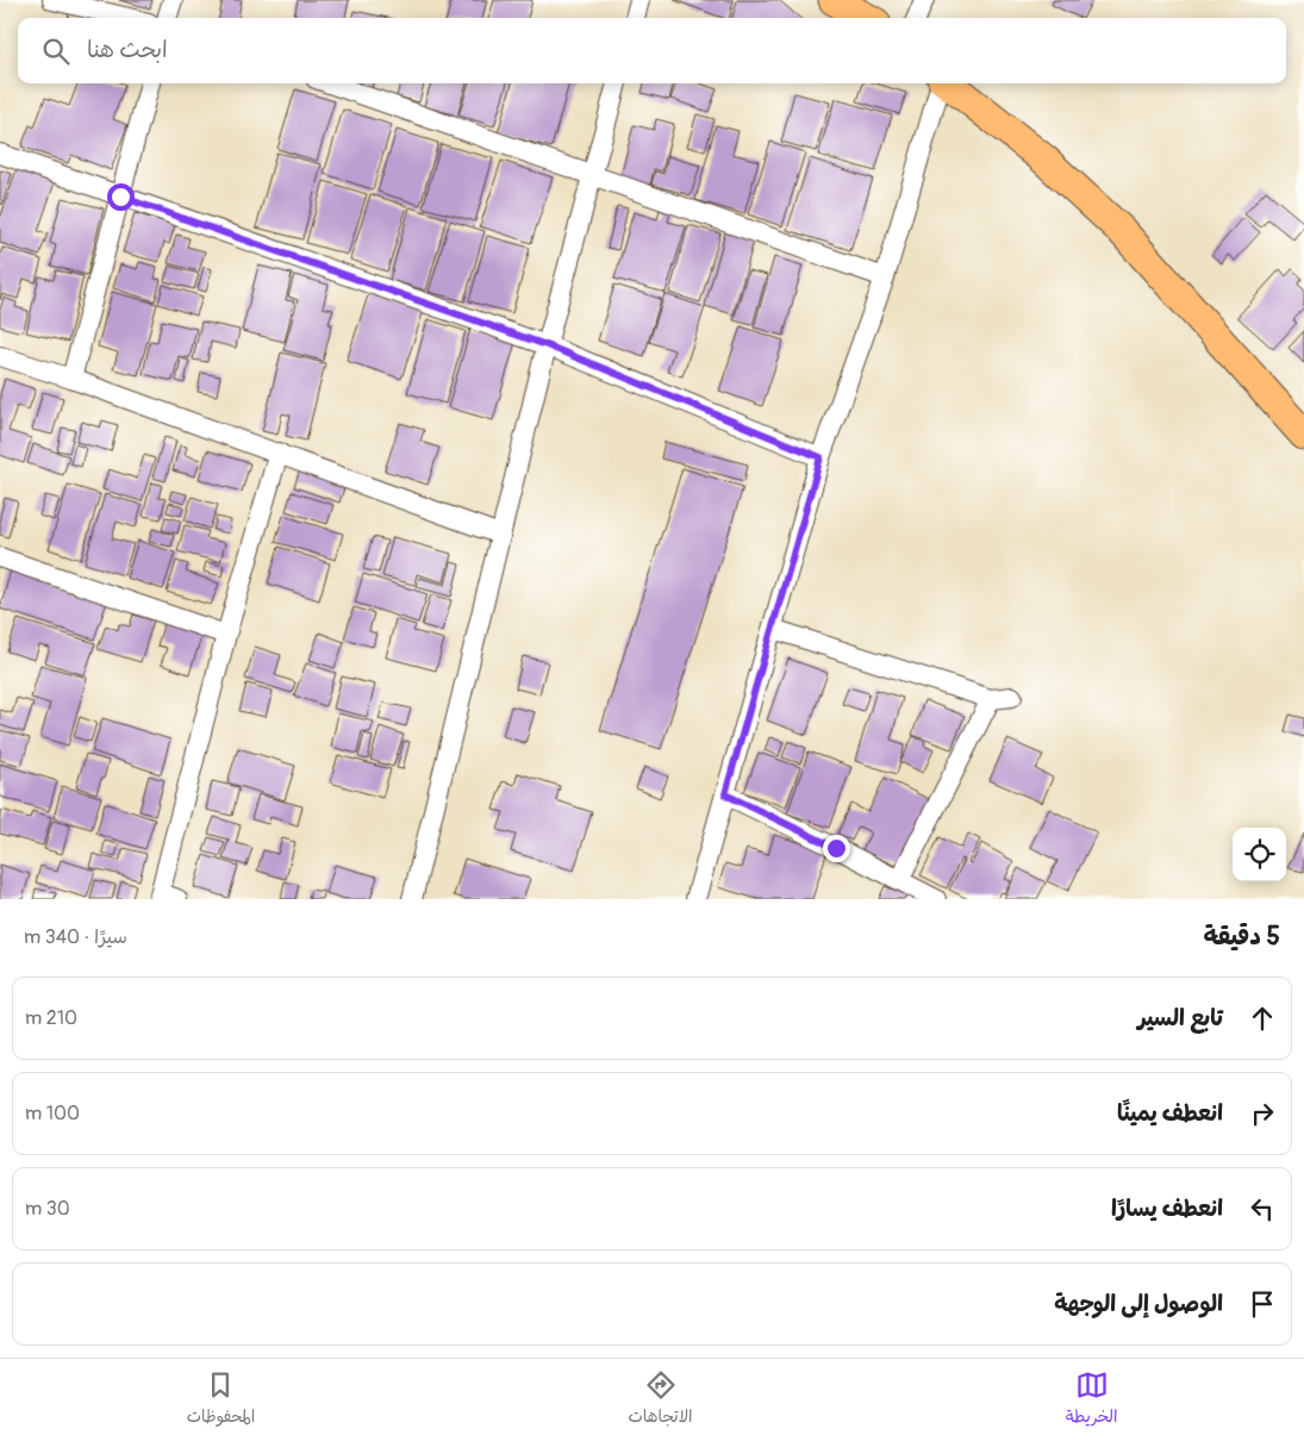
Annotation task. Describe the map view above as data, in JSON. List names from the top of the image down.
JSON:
{
  "page": {
    "search": "ابحث هنا",
    "heading": ["5 دقيقة", "سيرًا · 340 m"],
    "list": [
      ["تابع السير", "210 m"],
      ["انعطف يمينًا", "100 m"],
      ["انعطف يسارًا", "30 m"],
      "الوصول إلى الوجهة"
    ],
    "nav": ["الخريطة", "الاتجاهات", "المحفوظات"]
  }
}
